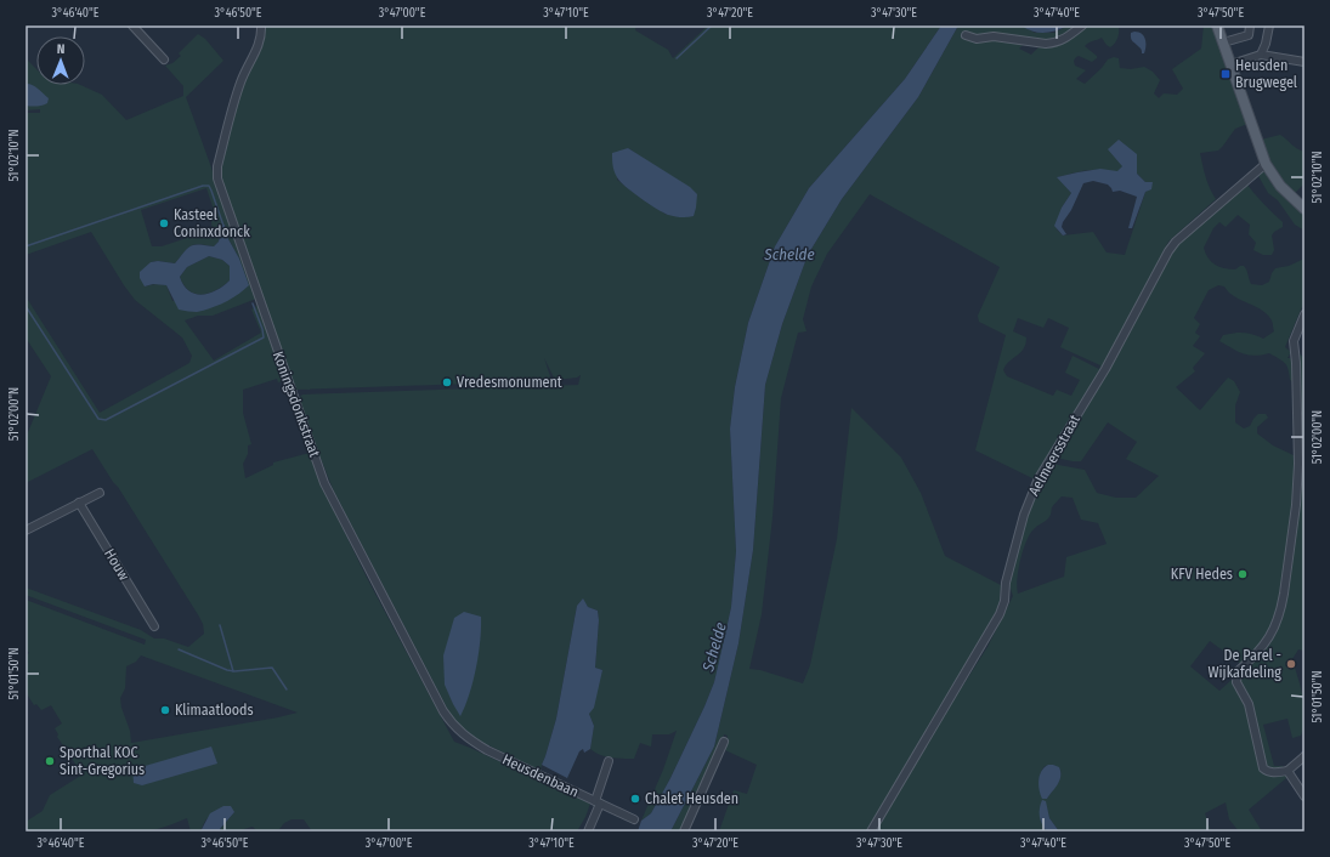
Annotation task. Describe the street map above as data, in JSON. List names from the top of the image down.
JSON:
{
  "streets": {
    "street": [
      "Koningsdonkstraat",
      "Aelmeersstraat",
      "Houw",
      "Heusdenbaan"
    ]
  },
  "crossings": [
    ["Koningsdonkstraat", "Heusdenbaan"]
  ],
  "water": ["Schelde"],
  "places": {
    "transit": ["Heusden Brugwegel"],
    "other": [
      "Kasteel Coninxdonck",
      "Vredesmonument",
      "KFV Hedes",
      "De Parel - Wijkafdeling",
      "Klimaatloods",
      "Sporthal KOC Sint-Gregorius",
      "Chalet Heusden"
    ]
  },
  "north": "top",
  "coordinates": [
    "3°46'40\"E",
    "3°46'50\"E",
    "3°47'00\"E",
    "3°47'10\"E",
    "3°47'20\"E",
    "3°47'30\"E",
    "3°47'40\"E",
    "3°47'50\"E",
    "51°02'10\"N",
    "51°02'00\"N",
    "51°01'50\"N"
  ]
}
